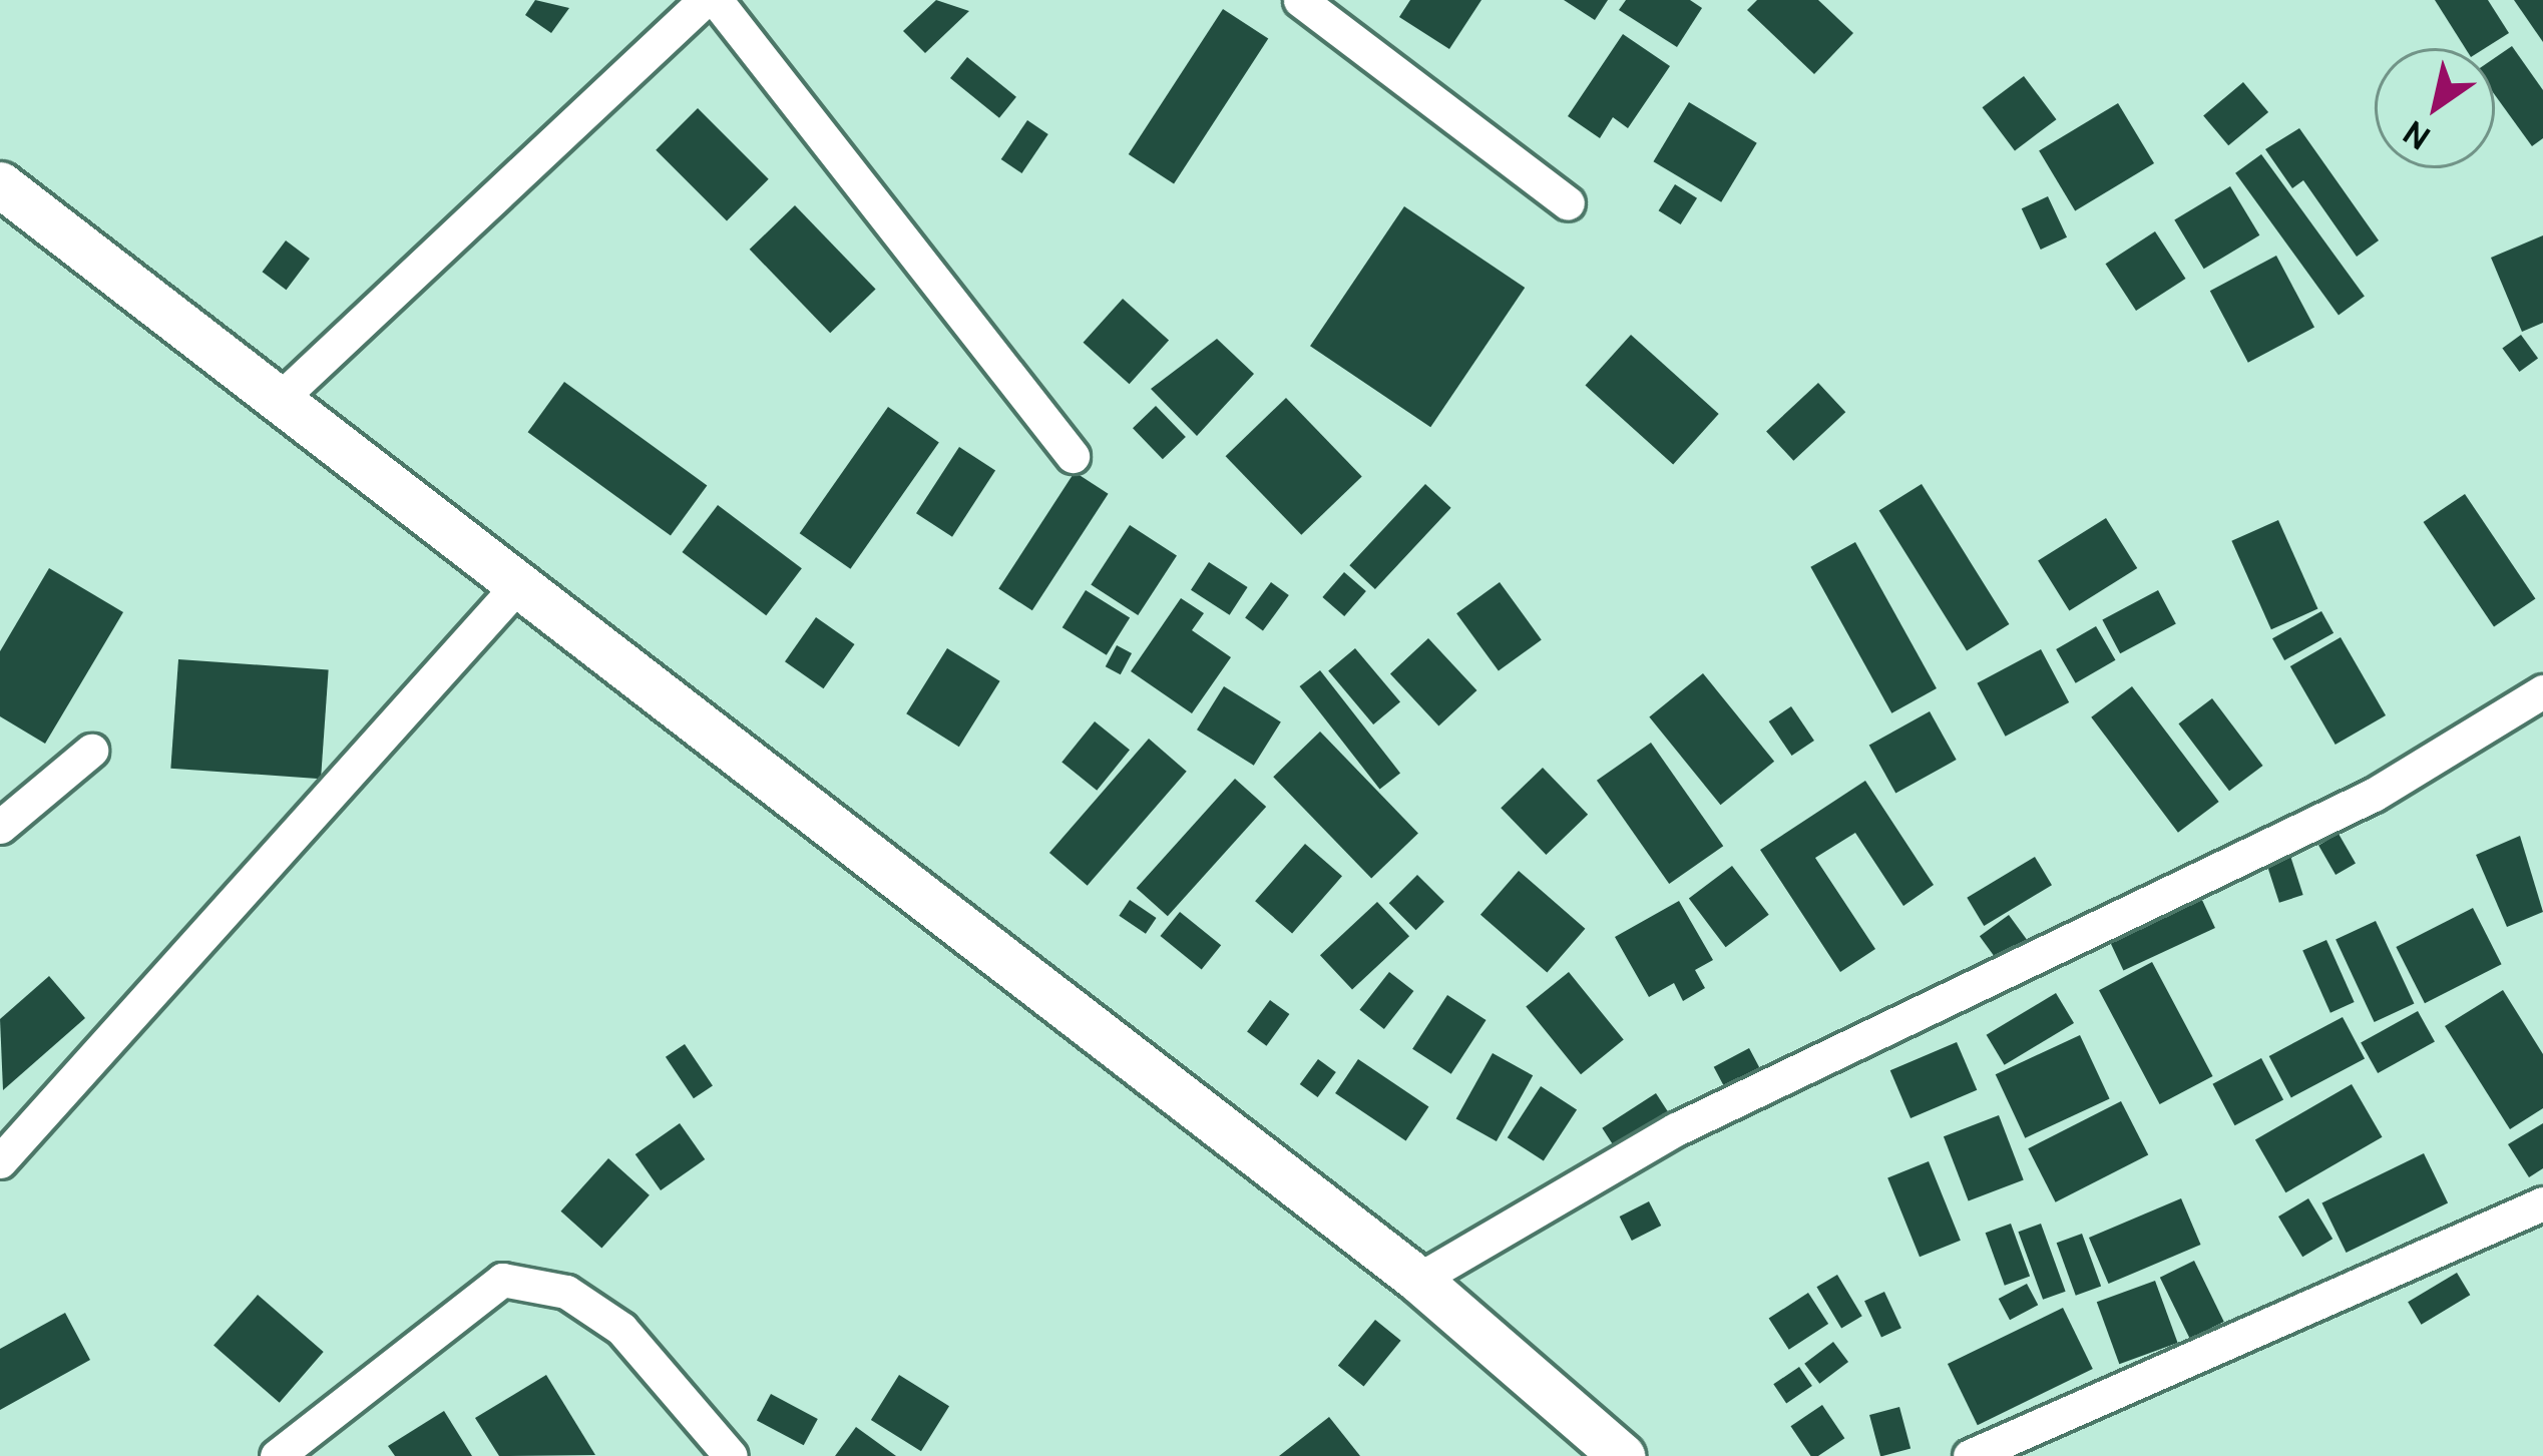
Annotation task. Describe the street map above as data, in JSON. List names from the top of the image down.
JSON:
{
  "north": "bottom left"
}
